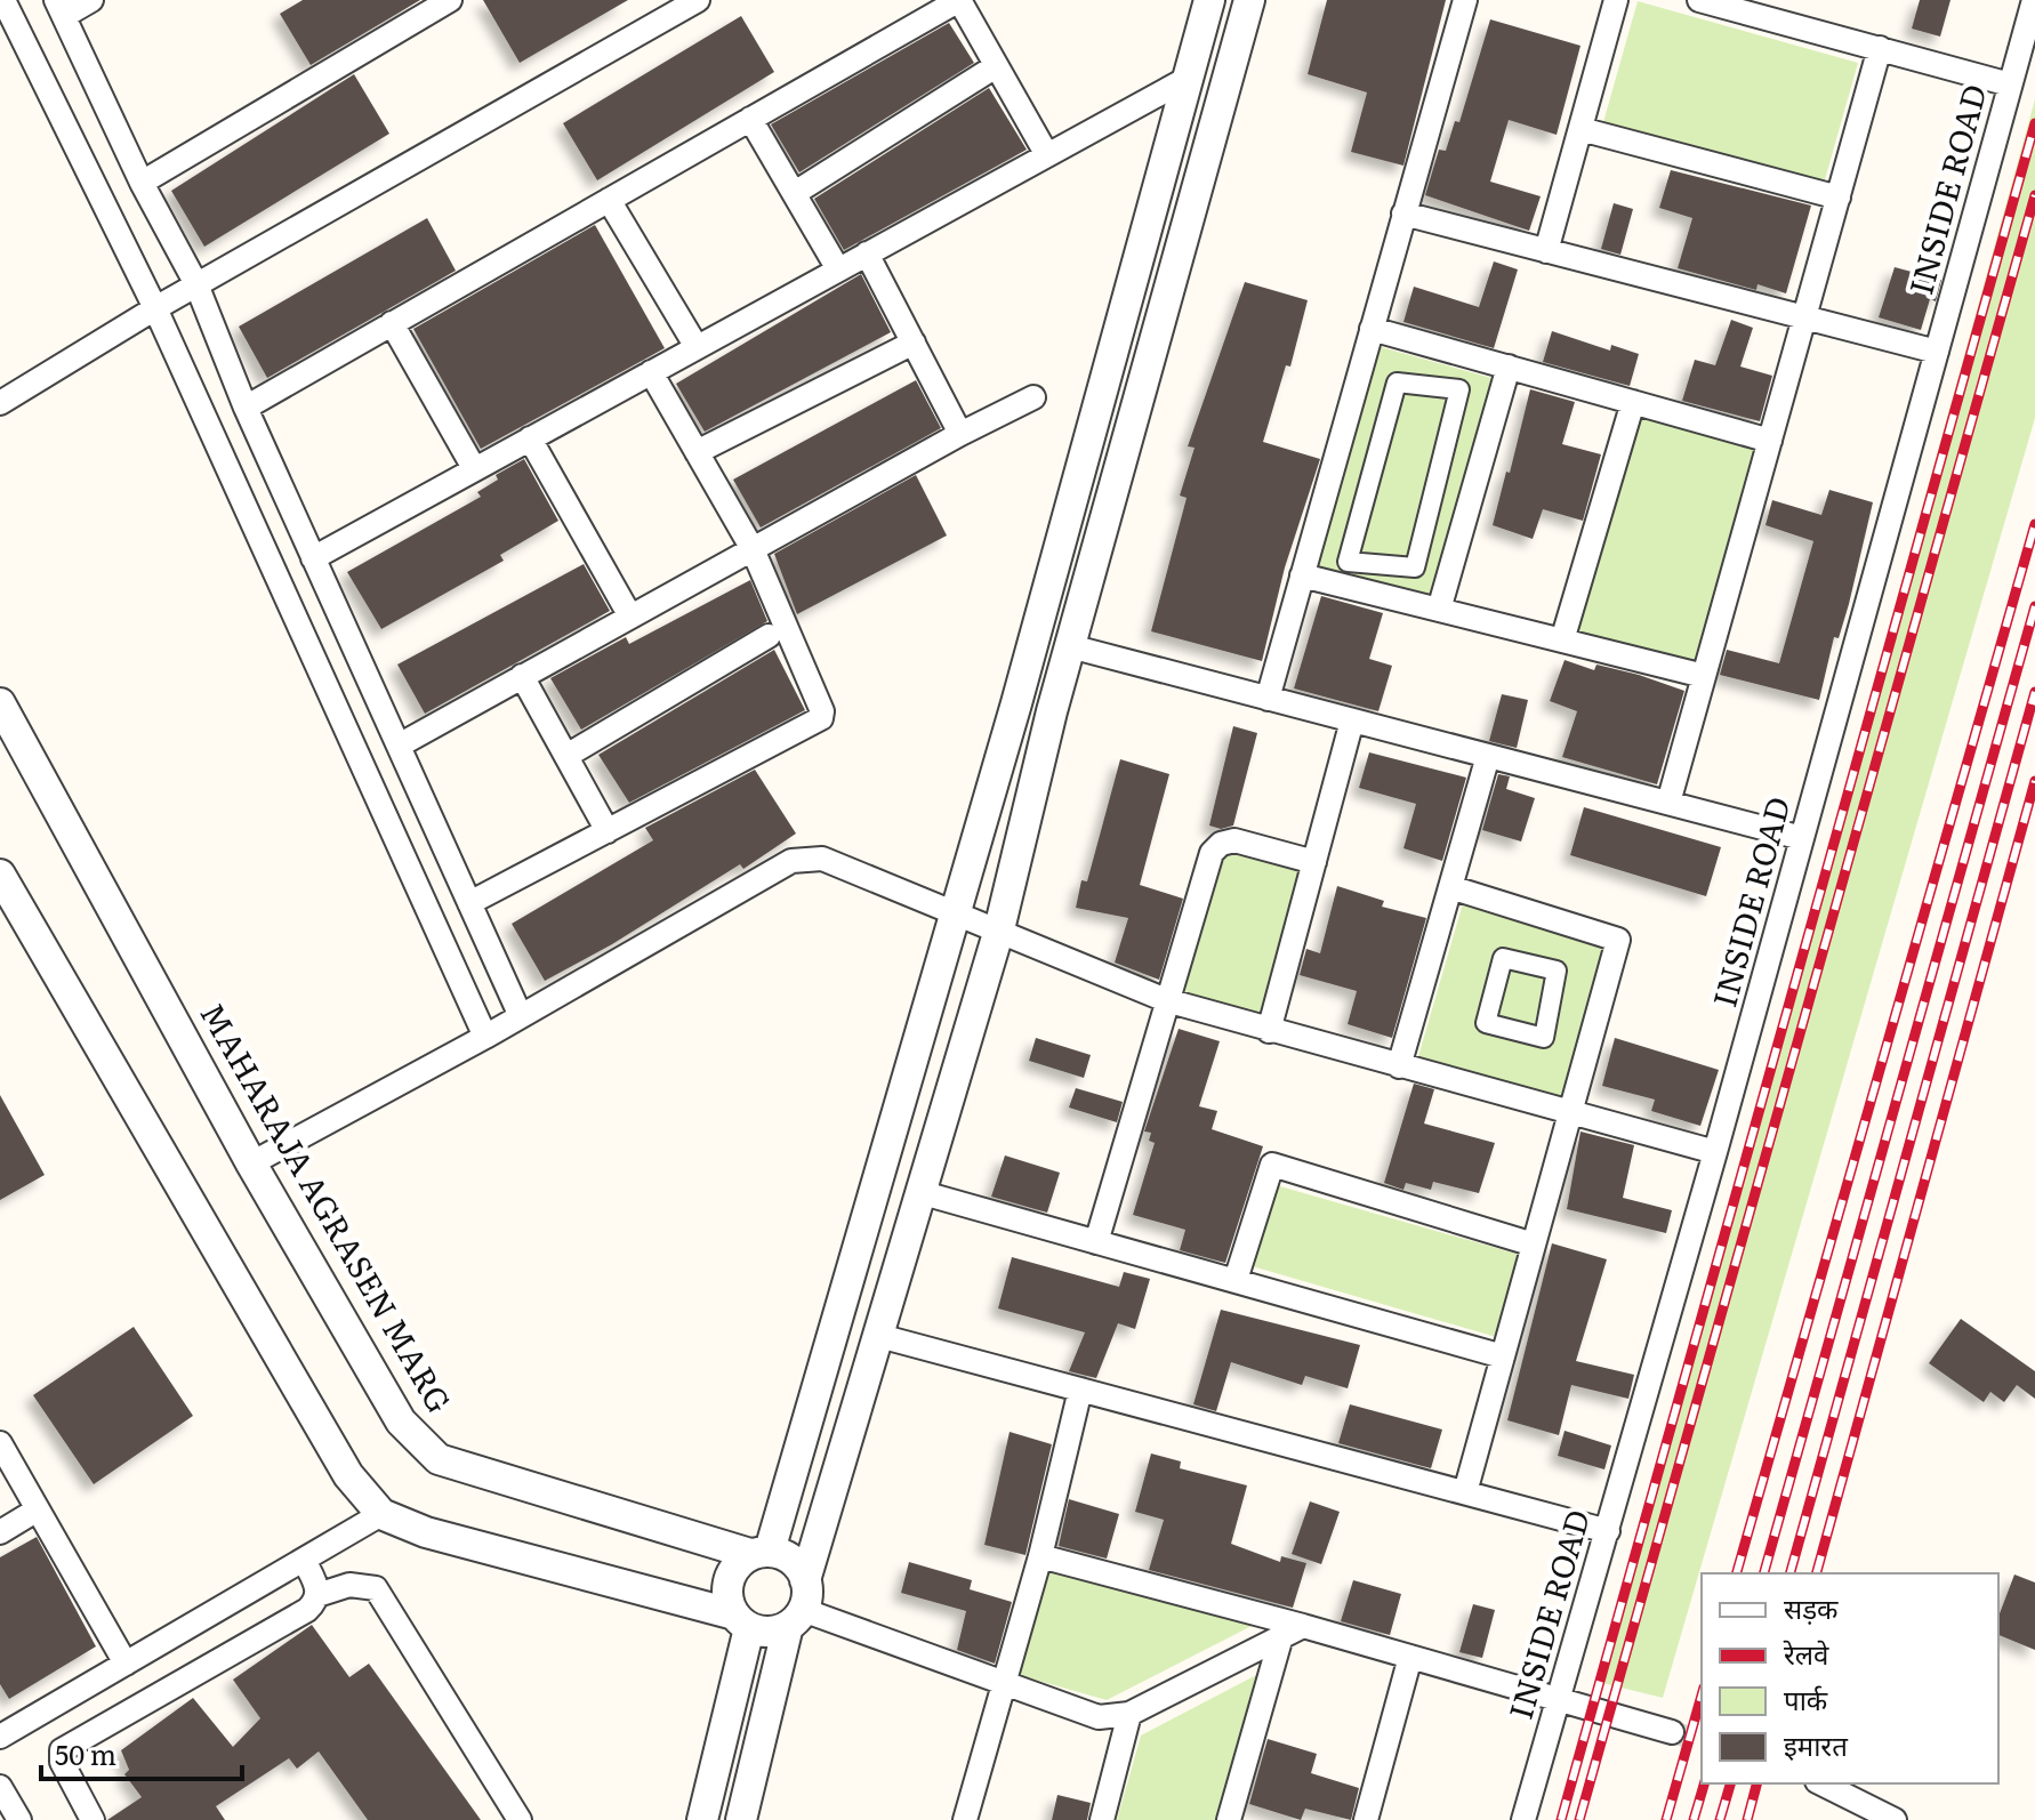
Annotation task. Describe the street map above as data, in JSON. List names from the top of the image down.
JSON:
{
  "streets": {
    "street": ["INSIDE ROAD", "MAHARAJA AGRASEN MARG"]
  },
  "legend": [
    "सड़क",
    "रेलवे",
    "पार्क",
    "इमारत"
  ],
  "scale_bar": "50 m"
}
